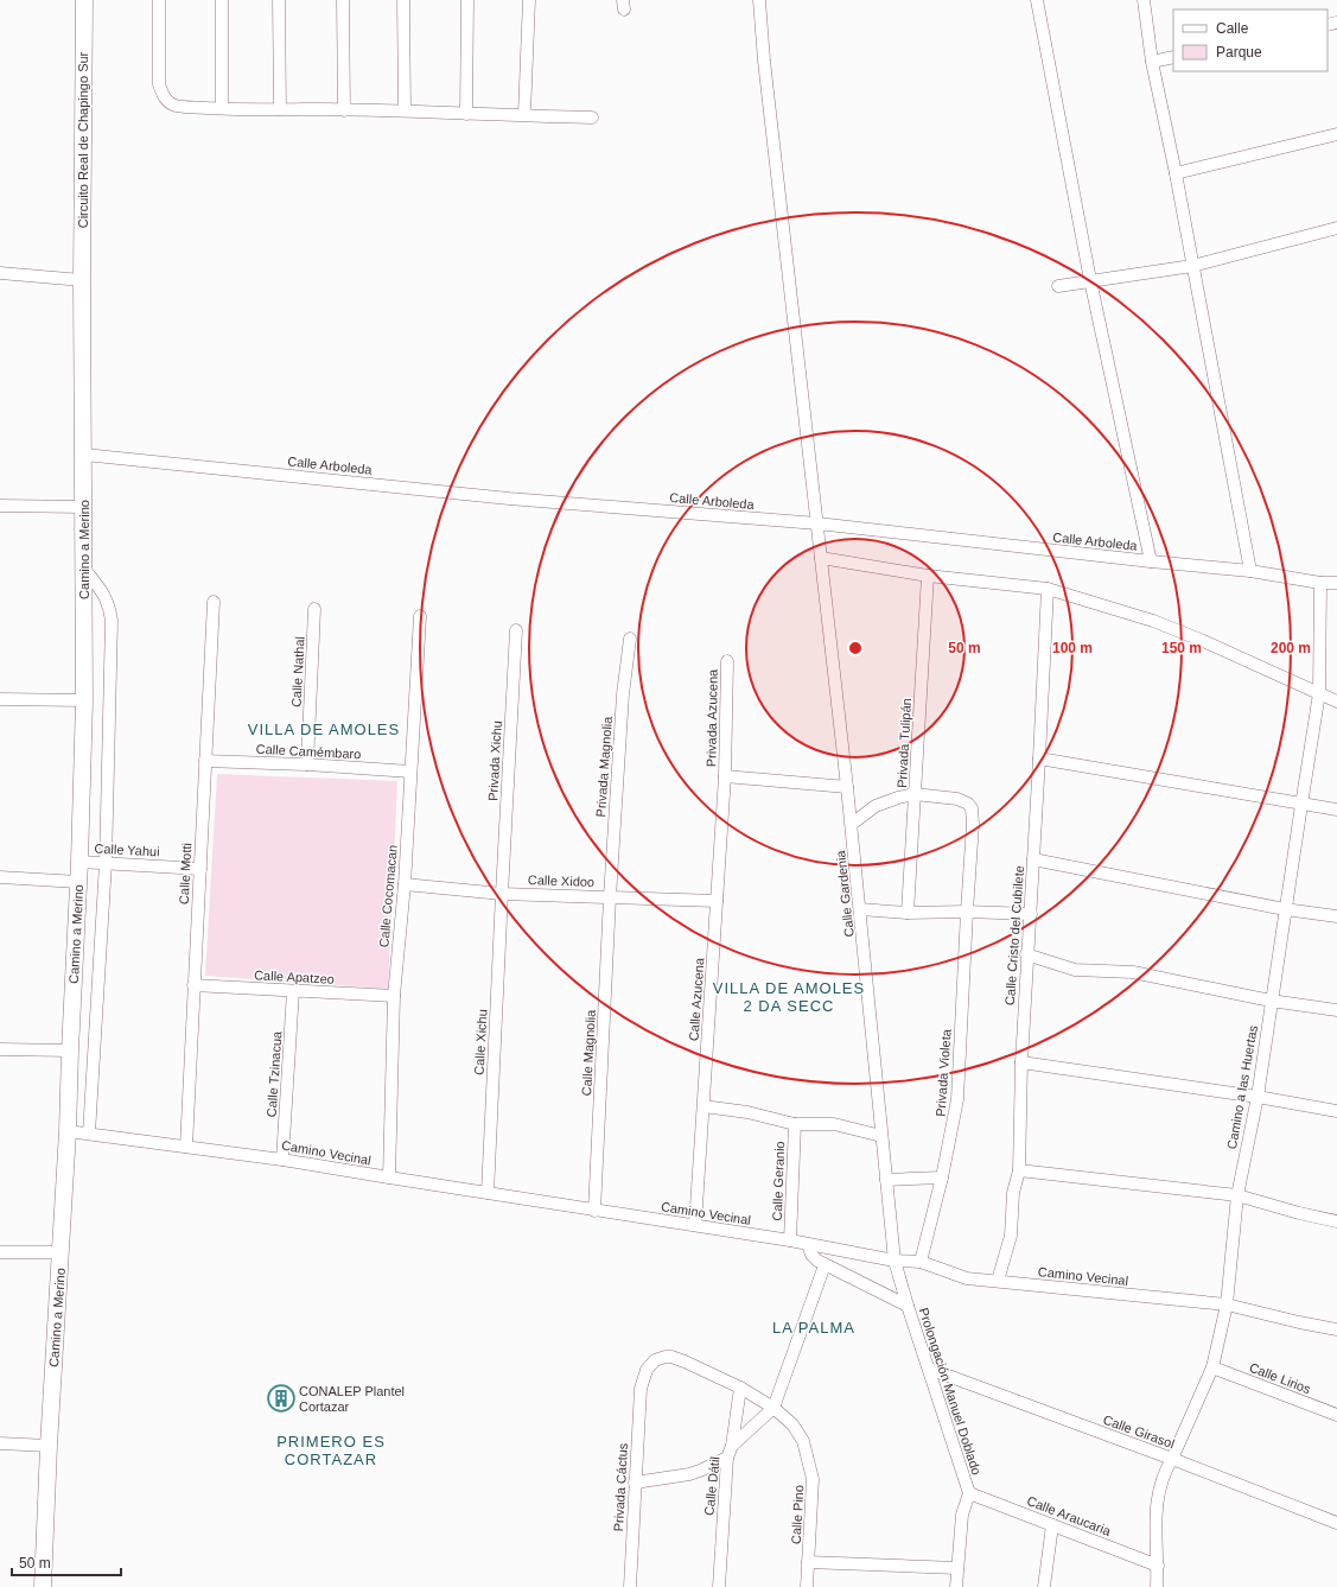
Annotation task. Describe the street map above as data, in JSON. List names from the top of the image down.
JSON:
{
  "streets": {
    "street": [
      "Circuito Real de Chapingo Sur",
      "Calle Arboleda",
      "Camino a Merino",
      "Calle Nathal",
      "Privada Azucena",
      "Privada Tulipán",
      "Calle Camémbaro",
      "Privada Xichu",
      "Privada Magnolia",
      "Calle Yahui",
      "Calle Motti",
      "Calle Xidoo",
      "Calle Gardenia",
      "Calle Cocomacan",
      "Calle Cristo del Cubilete",
      "Calle Apatzeo",
      "Calle Azucena",
      "Calle Xichu",
      "Calle Magnolia",
      "Privada Violeta",
      "Calle Tzinacua",
      "Camino a las Huertas",
      "Camino Vecinal",
      "Calle Geranio",
      "Calle Lirios",
      "Prolongación Manuel Doblado",
      "Calle Girasol",
      "Calle Dátil",
      "Privada Cáctus",
      "Calle Pino",
      "Calle Araucaria"
    ]
  },
  "crossings": [
    ["Circuito Real de Chapingo Sur", "Camino a Merino"],
    ["Calle Arboleda", "Camino a Merino"],
    ["Calle Arboleda", "Calle Gardenia"],
    ["Calle Arboleda", "Camino a las Huertas"],
    ["Camino a Merino", "Calle Yahui"],
    ["Camino a Merino", "Camino Vecinal"],
    ["Calle Nathal", "Calle Camémbaro"],
    ["Privada Azucena", "Calle Azucena"],
    ["Privada Tulipán", "Privada Violeta"],
    ["Calle Camémbaro", "Calle Motti"],
    ["Calle Camémbaro", "Calle Cocomacan"],
    ["Privada Xichu", "Calle Xidoo"],
    ["Privada Xichu", "Calle Xichu"],
    ["Privada Magnolia", "Calle Xidoo"],
    ["Privada Magnolia", "Calle Magnolia"],
    ["Calle Yahui", "Calle Motti"],
    ["Calle Motti", "Calle Apatzeo"],
    ["Calle Motti", "Camino Vecinal"],
    ["Calle Xidoo", "Calle Cocomacan"],
    ["Calle Xidoo", "Calle Azucena"],
    ["Calle Xidoo", "Calle Xichu"],
    ["Calle Xidoo", "Calle Magnolia"],
    ["Calle Gardenia", "Camino Vecinal"],
    ["Calle Gardenia", "Prolongación Manuel Doblado"],
    ["Calle Cocomacan", "Calle Apatzeo"],
    ["Calle Cocomacan", "Camino Vecinal"],
    ["Calle Cristo del Cubilete", "Camino Vecinal"],
    ["Calle Apatzeo", "Calle Tzinacua"],
    ["Calle Azucena", "Camino Vecinal"],
    ["Calle Xichu", "Camino Vecinal"],
    ["Calle Magnolia", "Camino Vecinal"],
    ["Privada Violeta", "Camino Vecinal"],
    ["Calle Tzinacua", "Camino Vecinal"],
    ["Camino a las Huertas", "Camino Vecinal"],
    ["Camino a las Huertas", "Calle Lirios"],
    ["Camino a las Huertas", "Calle Girasol"],
    ["Camino a las Huertas", "Calle Araucaria"],
    ["Camino Vecinal", "Calle Geranio"],
    ["Camino Vecinal", "Prolongación Manuel Doblado"],
    ["Prolongación Manuel Doblado", "Calle Girasol"],
    ["Prolongación Manuel Doblado", "Calle Araucaria"],
    ["Calle Dátil", "Privada Cáctus"],
    ["Calle Dátil", "Calle Pino"],
    ["Privada Cáctus", "Calle Pino"]
  ],
  "districts": [
    "VILLA DE AMOLES",
    "VILLA DE AMOLES 2 DA SECC",
    "LA PALMA",
    "PRIMERO ES CORTAZAR"
  ],
  "places": {
    "building": ["CONALEP Plantel Cortazar"]
  },
  "legend": ["Calle", "Parque"],
  "scale_bar": "50 m",
  "rings": [
    "50 m",
    "100 m",
    "150 m",
    "200 m"
  ]
}
